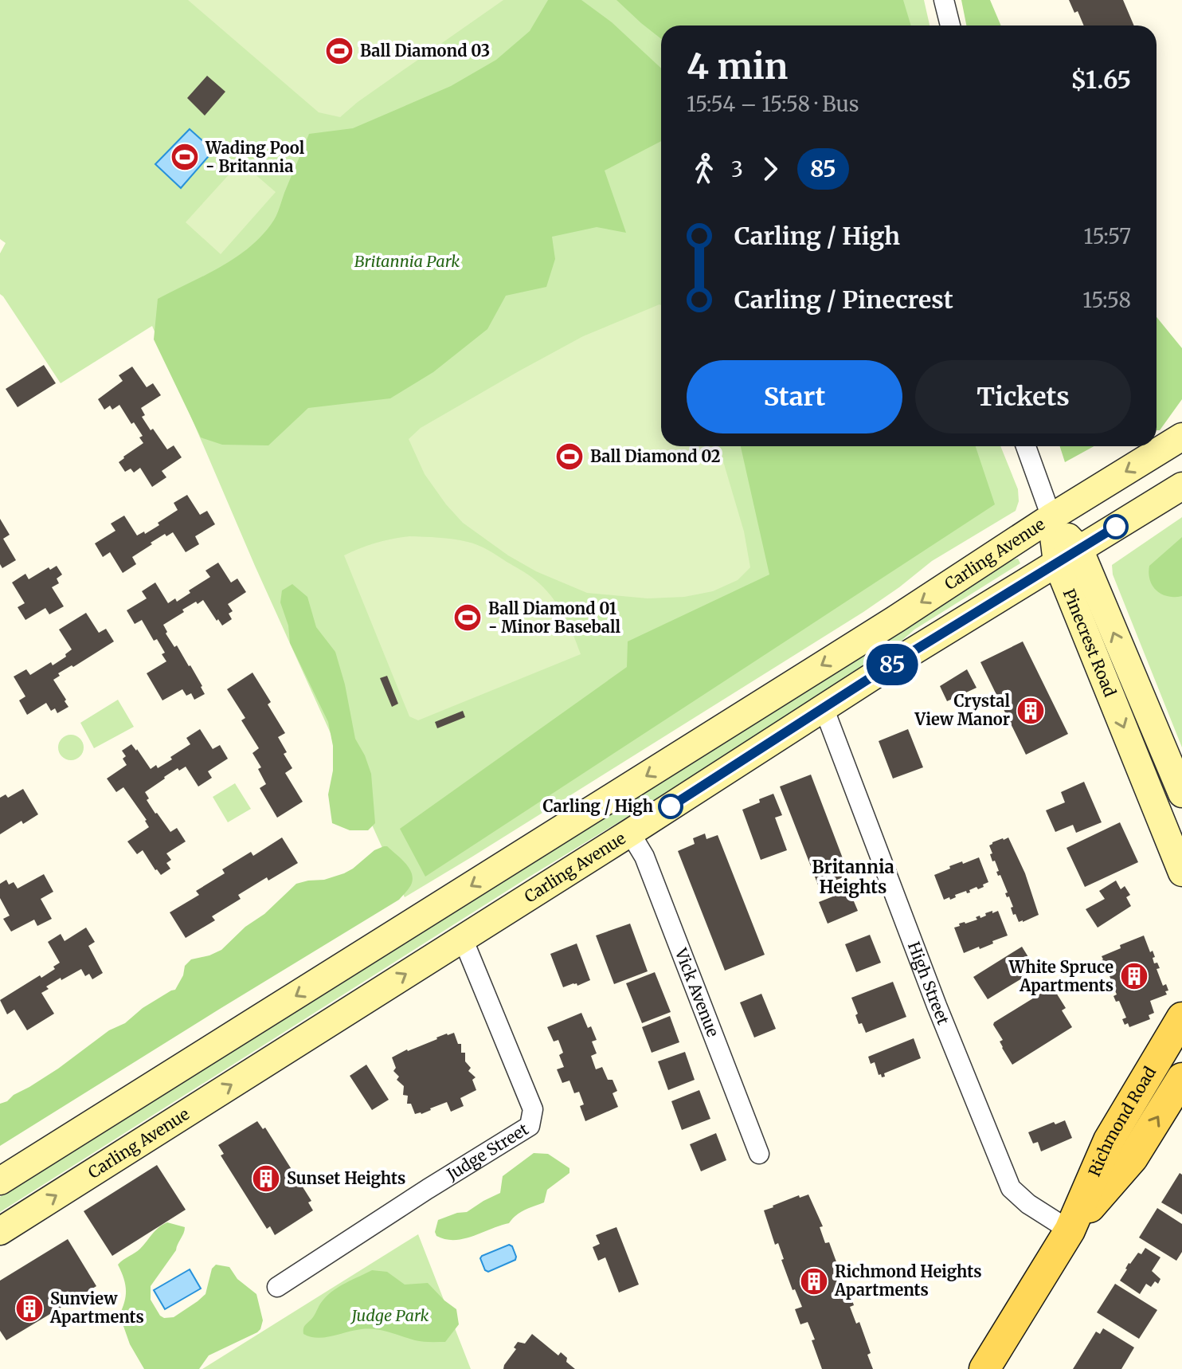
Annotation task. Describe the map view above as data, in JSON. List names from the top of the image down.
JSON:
{
  "streets": {
    "main road": ["Carling Avenue", "Pinecrest Road", "Richmond Road"],
    "street": ["High Street", "Vick Avenue", "Judge Street"]
  },
  "crossings": [
    ["Carling Avenue", "Pinecrest Road"],
    ["Carling Avenue", "High Street"],
    ["Carling Avenue", "Vick Avenue"],
    ["Carling Avenue", "Judge Street"],
    ["High Street", "Richmond Road"]
  ],
  "districts": ["Britannia Heights"],
  "parks": ["Britannia Park", "Judge Park"],
  "places": {
    "sports": [
      "Ball Diamond 03",
      "Wading Pool - Britannia",
      "Ball Diamond 02",
      "Ball Diamond 01 - Minor Baseball"
    ],
    "building": [
      "Crystal View Manor",
      "White Spruce Apartments",
      "Sunset Heights",
      "Richmond Heights Apartments",
      "Sunview Apartments"
    ],
    "other": ["Carling / High"]
  },
  "lines": ["bus line 85"],
  "page": {
    "on_map": "85",
    "heading": ["4 min", "15:54 – 15:58 · Bus", "$1.65"],
    "legs": ["3", "85"],
    "list": [
      {
        "name": "Carling / High",
        "value": "15:57"
      },
      {
        "name": "Carling / Pinecrest",
        "value": "15:58"
      }
    ],
    "buttons": ["Start", "Tickets"]
  }
}
